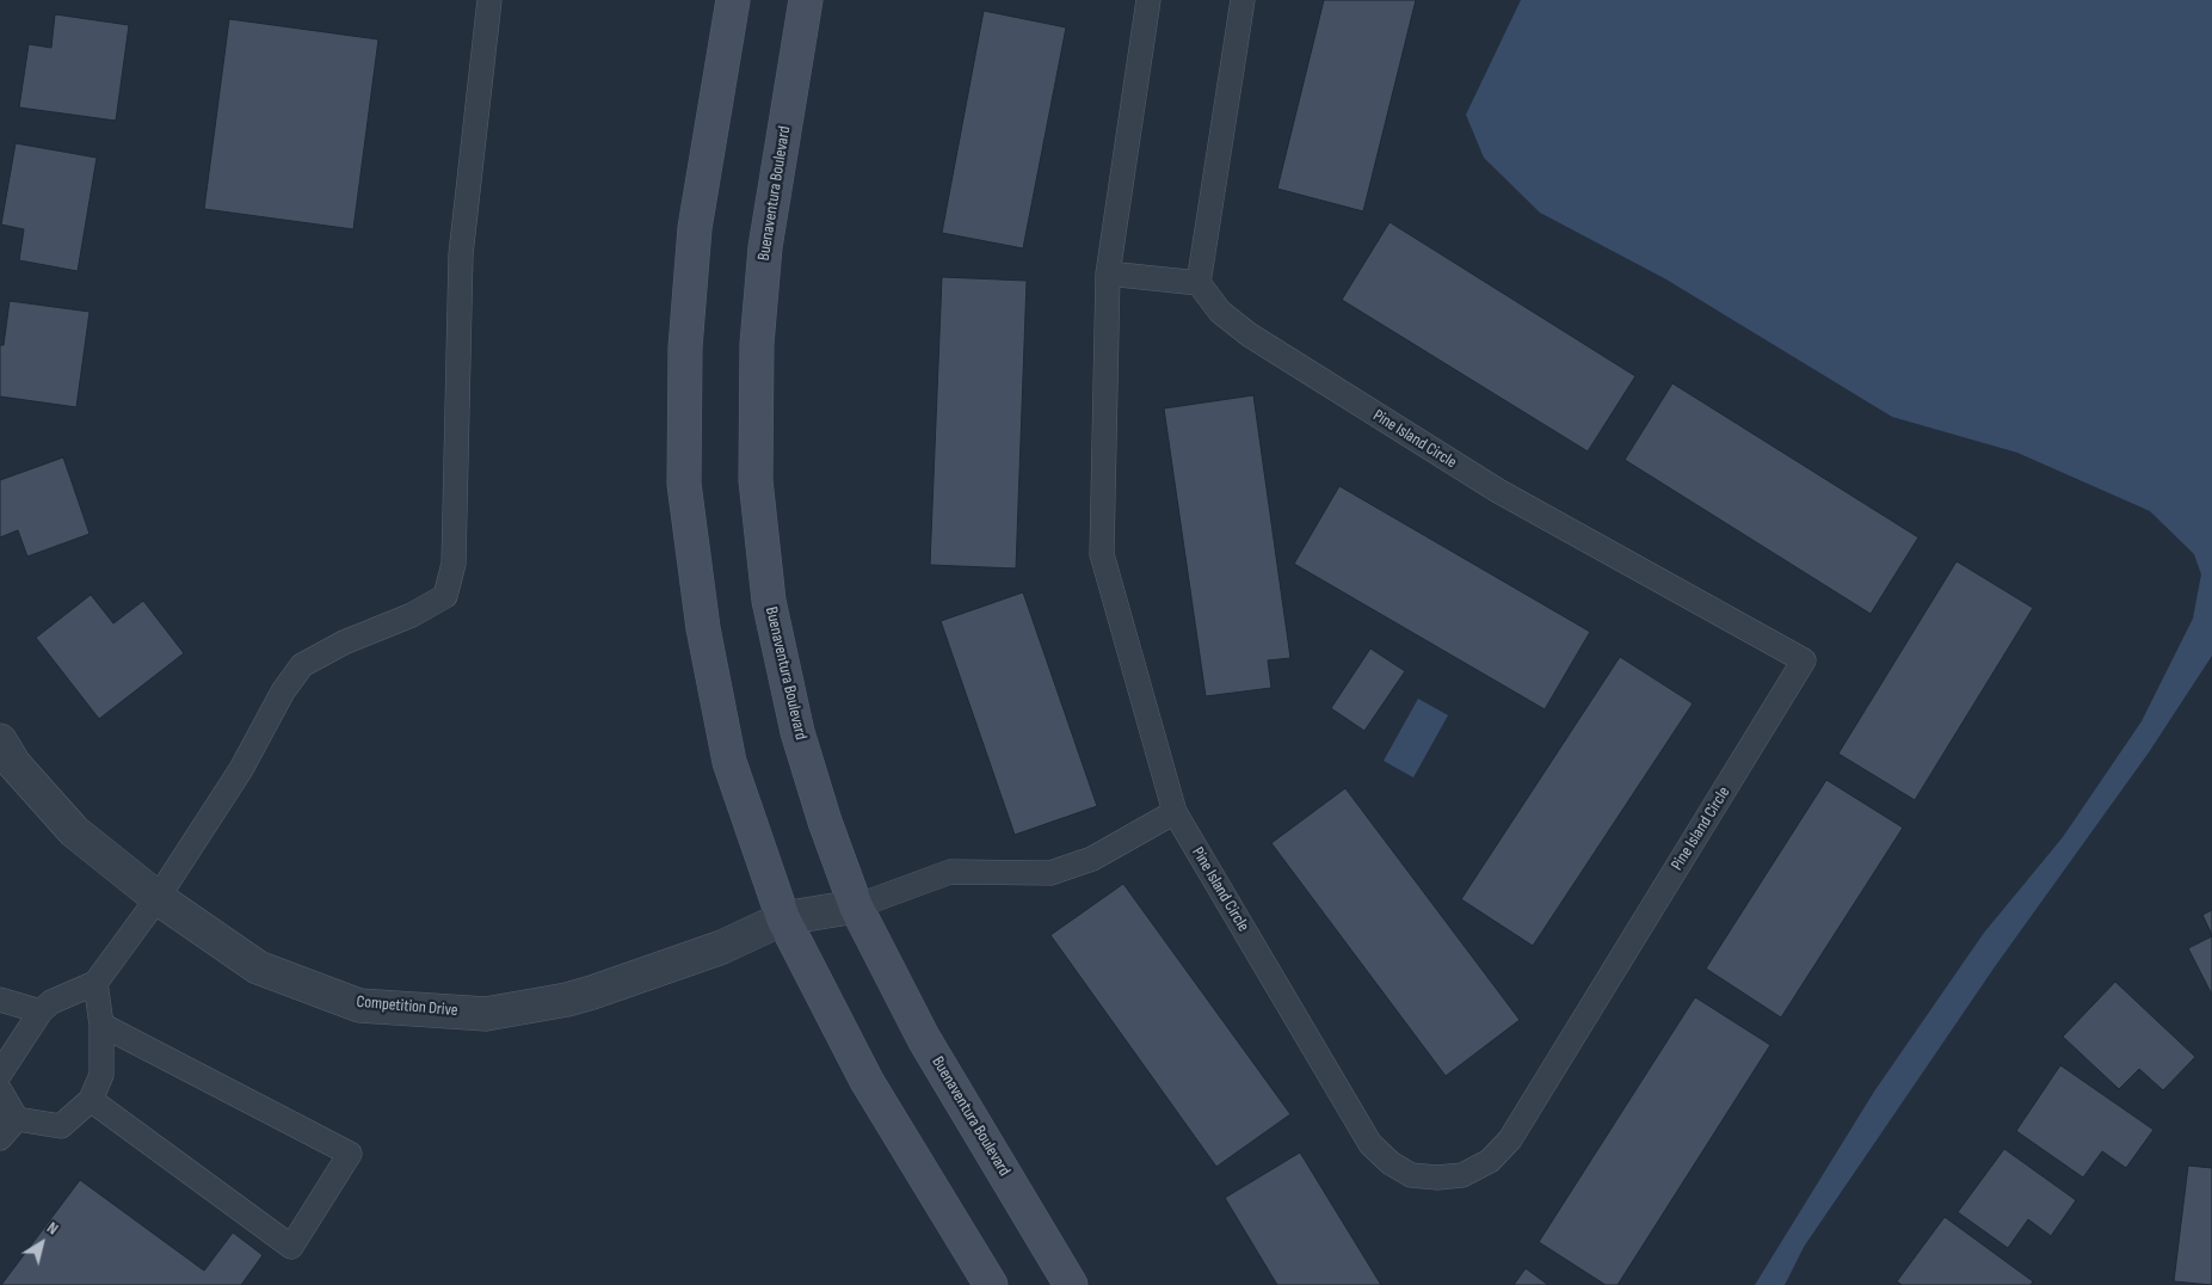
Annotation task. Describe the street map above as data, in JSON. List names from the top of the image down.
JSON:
{
  "streets": {
    "main road": ["Buenaventura Boulevard"],
    "street": ["Competition Drive"],
    "lane": ["Pine Island Circle"]
  },
  "crossings": [
    ["Buenaventura Boulevard", "Competition Drive"]
  ],
  "north": "top right"
}
